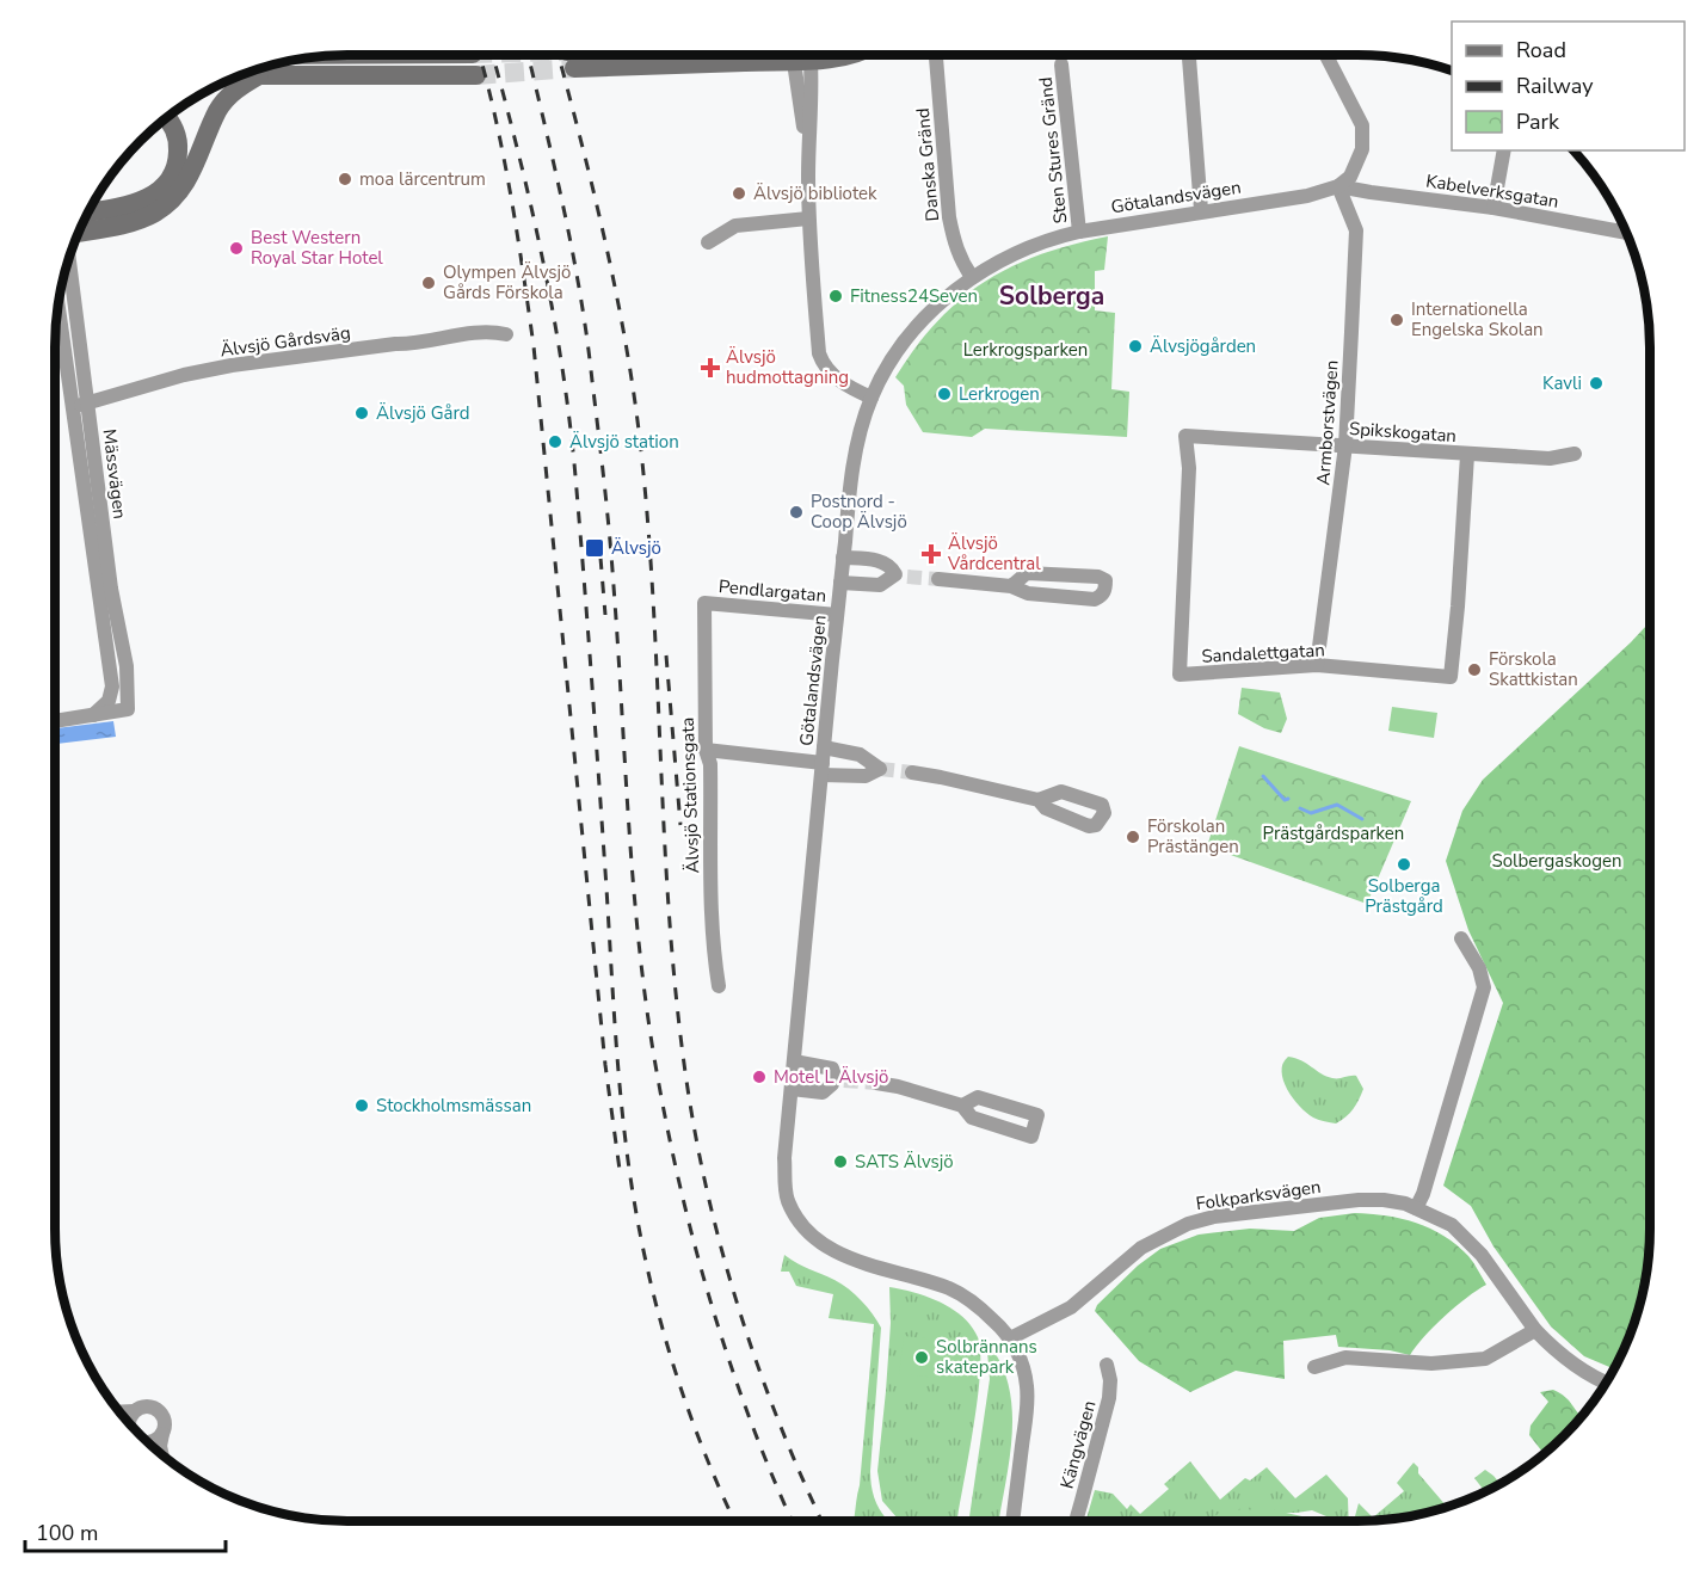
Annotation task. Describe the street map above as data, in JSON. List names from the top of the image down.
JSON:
{
  "streets": {
    "street": [
      "Sten Stures Gränd",
      "Danska Gränd",
      "Kabelverksgatan",
      "Götalandsvägen",
      "Älvsjö Gårdsväg",
      "Armborstvägen",
      "Spikskogatan",
      "Mässvägen",
      "Pendlargatan",
      "Sandalettgatan",
      "Älvsjö Stationsgata",
      "Folkparksvägen",
      "Kängvägen"
    ]
  },
  "crossings": [
    ["Sten Stures Gränd", "Götalandsvägen"],
    ["Danska Gränd", "Götalandsvägen"],
    ["Kabelverksgatan", "Götalandsvägen"],
    ["Kabelverksgatan", "Armborstvägen"],
    ["Götalandsvägen", "Armborstvägen"],
    ["Götalandsvägen", "Pendlargatan"],
    ["Götalandsvägen", "Folkparksvägen"],
    ["Älvsjö Gårdsväg", "Mässvägen"],
    ["Armborstvägen", "Spikskogatan"],
    ["Armborstvägen", "Sandalettgatan"],
    ["Spikskogatan", "Sandalettgatan"],
    ["Pendlargatan", "Älvsjö Stationsgata"]
  ],
  "districts": ["Solberga"],
  "parks": ["Lerkrogsparken", "Prästgårdsparken", "Solbergaskogen"],
  "places": {
    "other": [
      "moa lärcentrum",
      "Älvsjö bibliotek",
      "Best Western Royal Star Hotel",
      "Olympen Älvsjö Gårds Förskola",
      "Fitness24Seven",
      "Internationella Engelska Skolan",
      "Älvsjögården",
      "Kavli",
      "Lerkrogen",
      "Älvsjö Gård",
      "Älvsjö station",
      "Postnord - Coop Älvsjö",
      "Förskola Skattkistan",
      "Förskolan Prästängen",
      "Solberga Prästgård",
      "Motel L Älvsjö",
      "Stockholmsmässan",
      "SATS Älvsjö",
      "Solbrännans skatepark"
    ],
    "health": ["Älvsjö hudmottagning", "Älvsjö Vårdcentral"],
    "transit": ["Älvsjö"]
  },
  "legend": ["Road", "Railway", "Park"],
  "scale_bar": "100 m"
}
